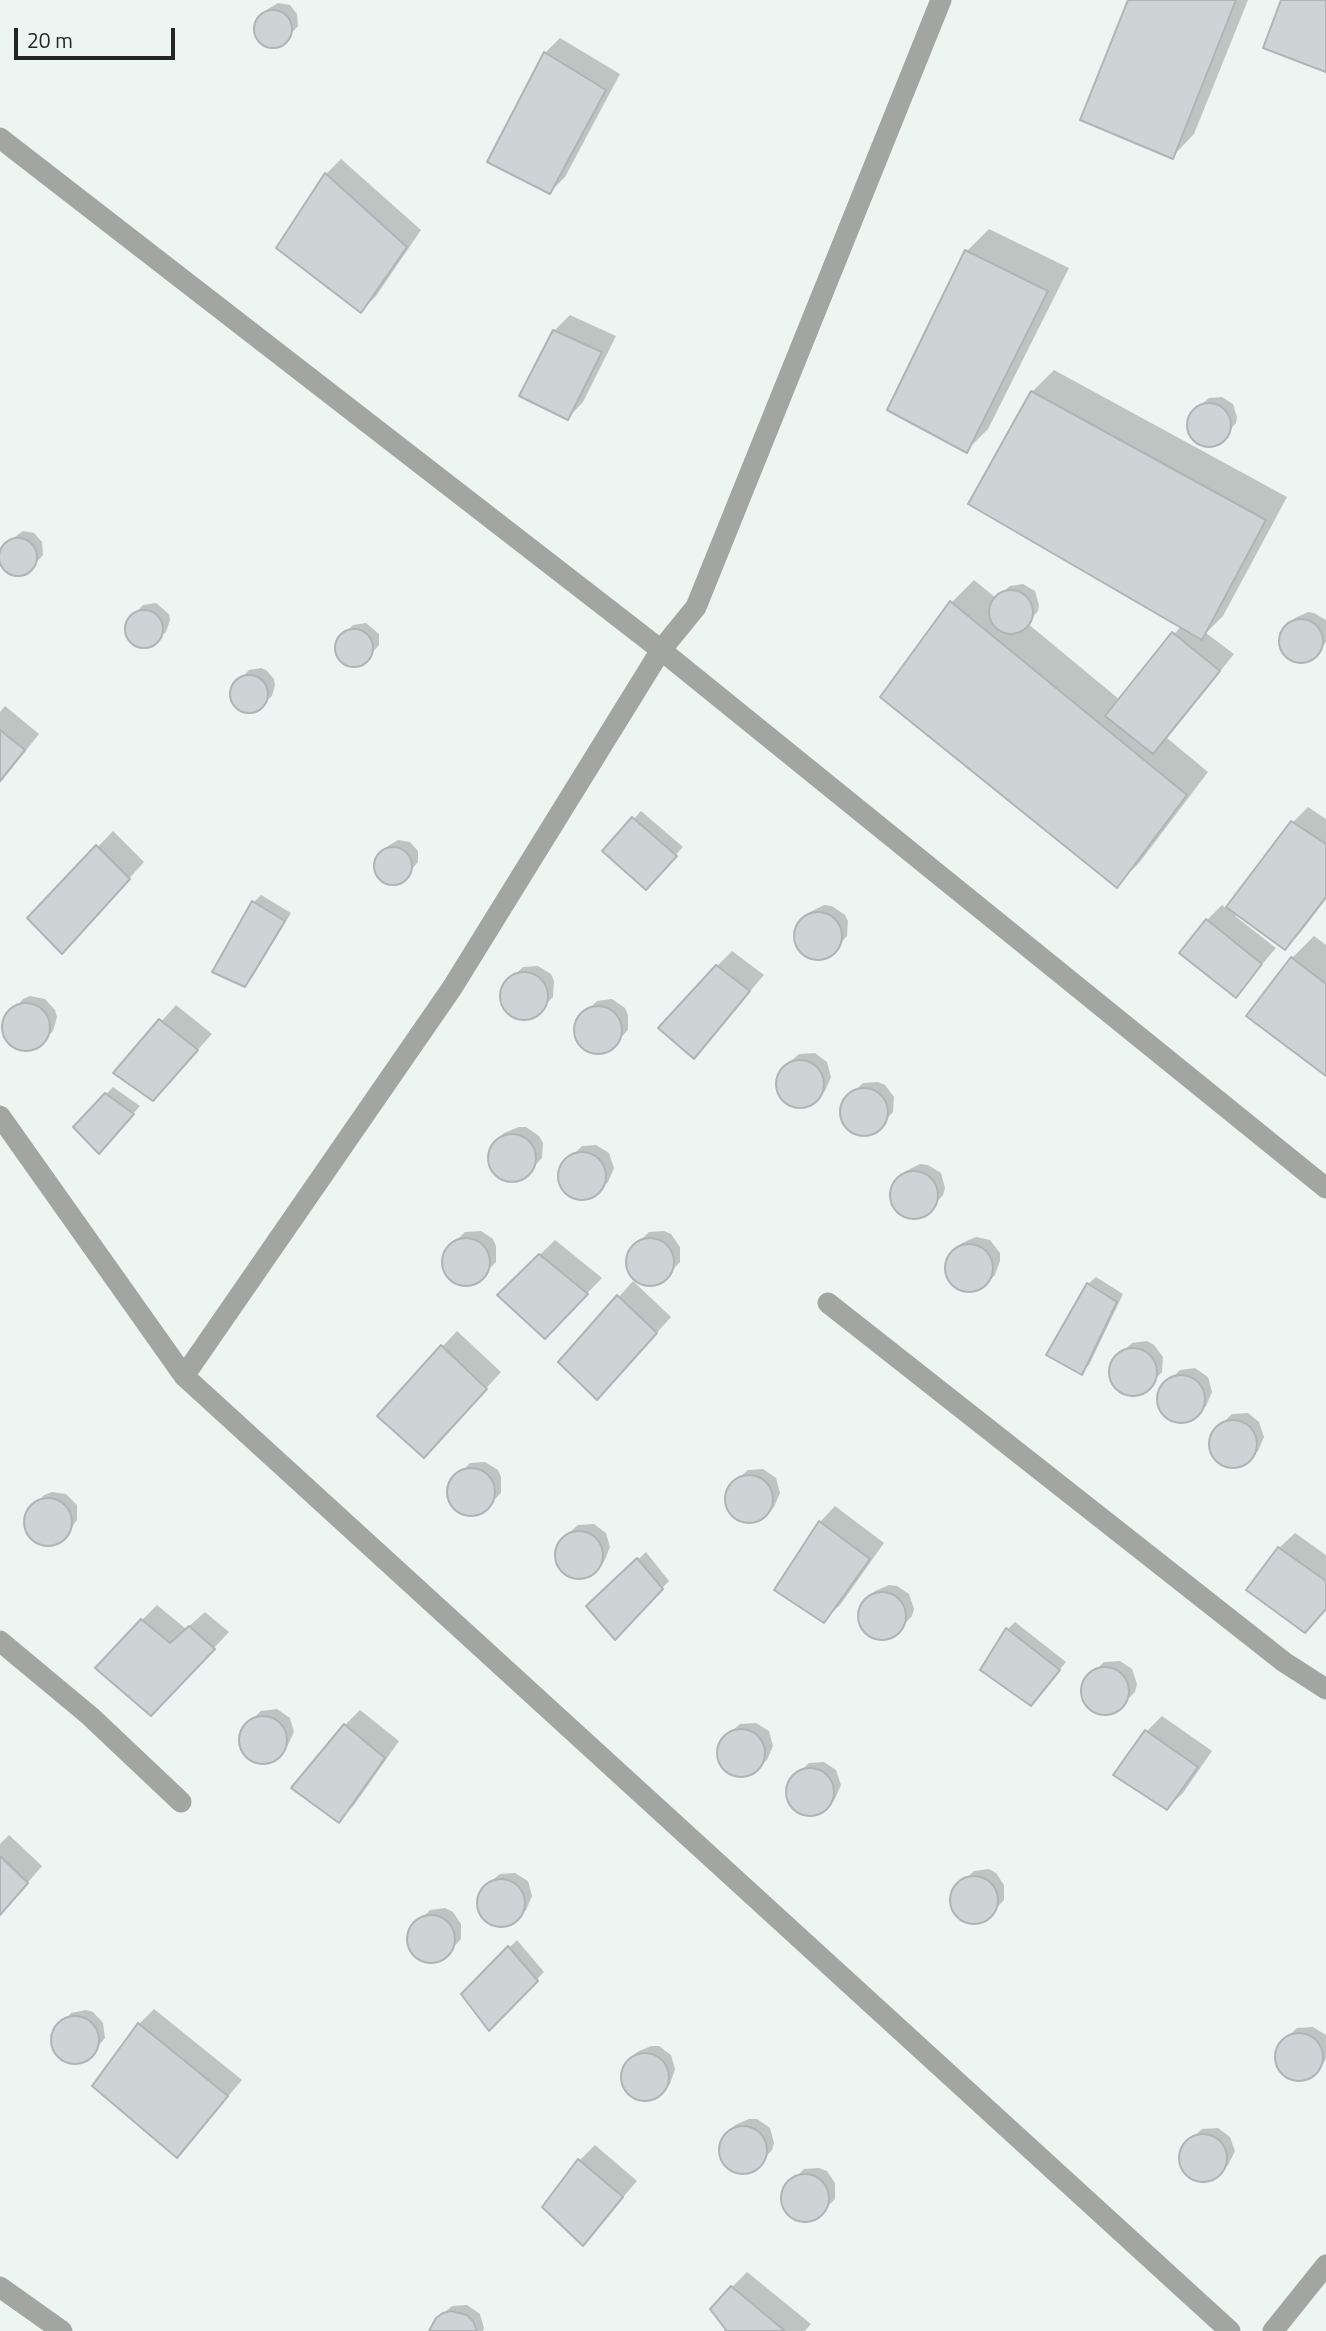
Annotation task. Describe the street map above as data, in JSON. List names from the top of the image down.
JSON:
{
  "scale_bar": "20 m"
}
